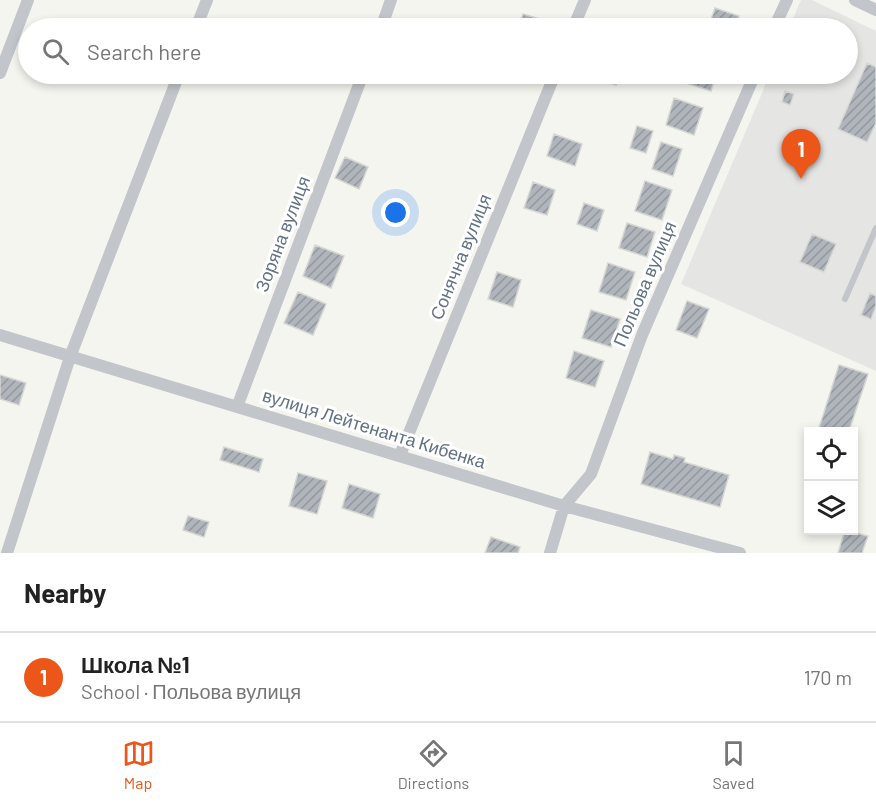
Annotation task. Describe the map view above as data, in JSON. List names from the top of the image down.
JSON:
{
  "streets": {
    "street": [
      "Зоряна вулиця",
      "Сонячна вулиця",
      "Польова вулиця",
      "вулиця Лейтенанта Кибенка"
    ]
  },
  "crossings": [
    ["Зоряна вулиця", "вулиця Лейтенанта Кибенка"],
    ["Сонячна вулиця", "вулиця Лейтенанта Кибенка"],
    ["Польова вулиця", "вулиця Лейтенанта Кибенка"]
  ],
  "page": {
    "search": "Search here",
    "pins": "1",
    "heading": "Nearby",
    "list": [
      {
        "mark": "1",
        "name": "Школа №1",
        "note": "School · Польова вулиця",
        "value": "170 m"
      }
    ],
    "nav": ["Map", "Directions", "Saved"]
  }
}
